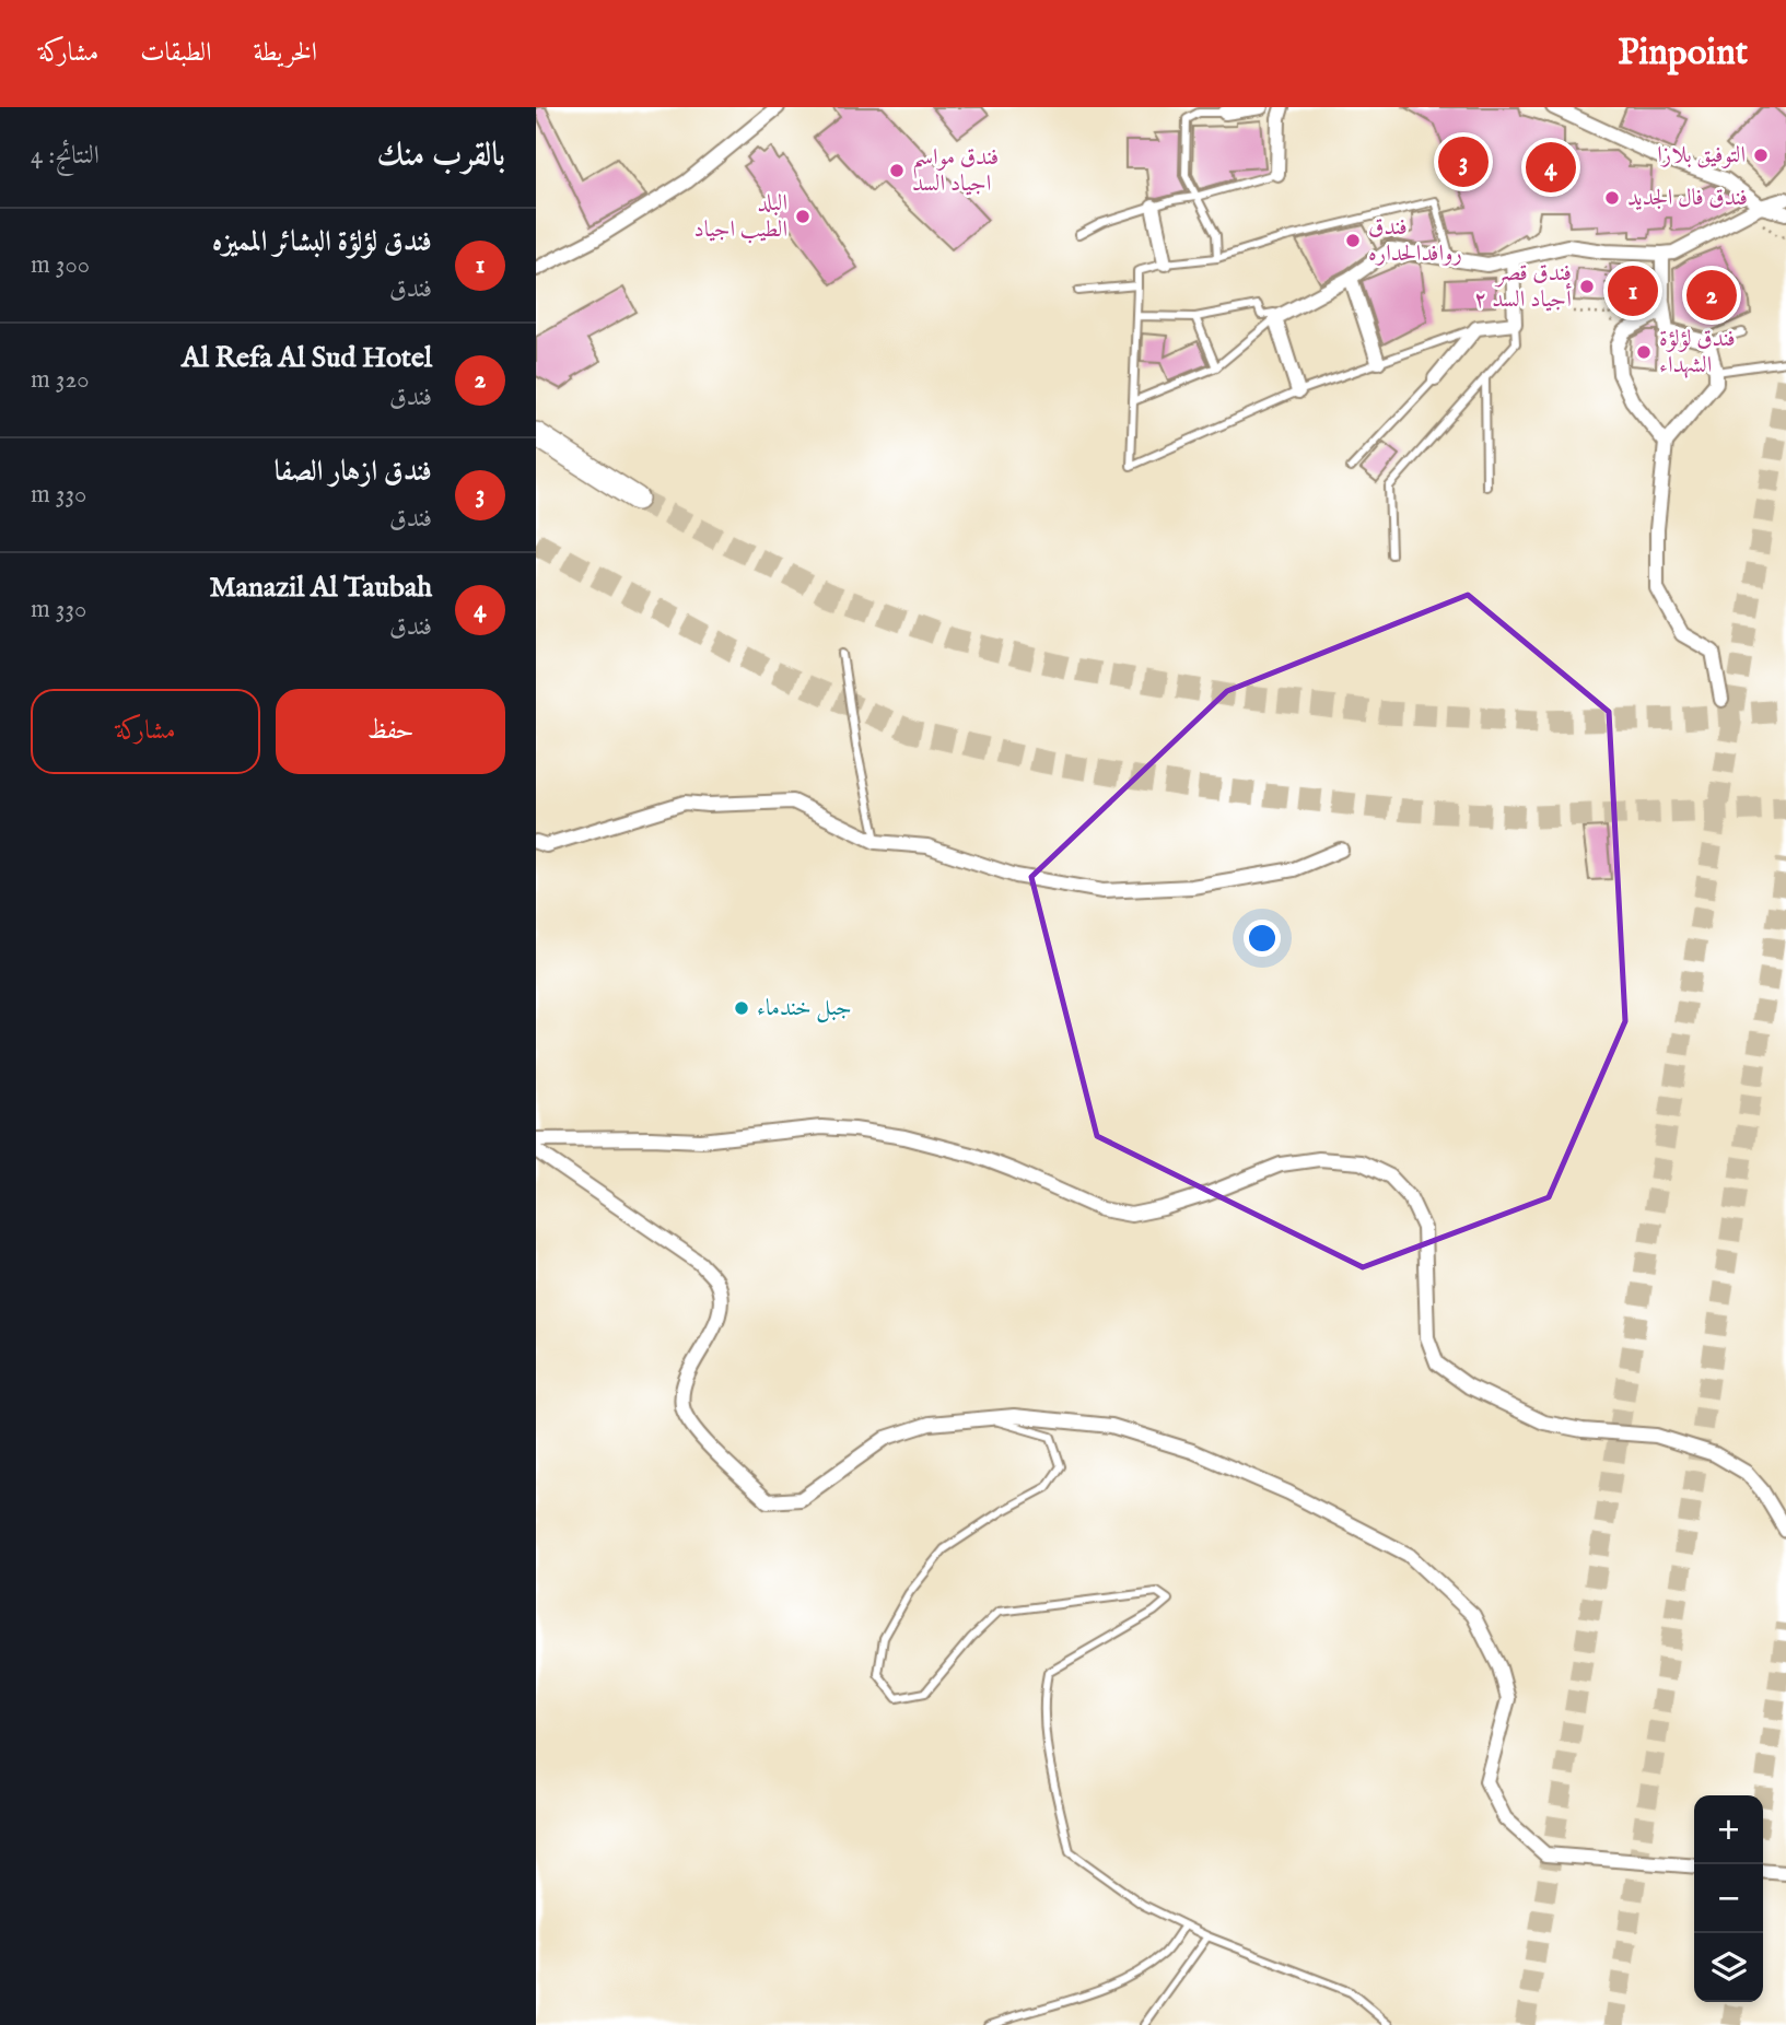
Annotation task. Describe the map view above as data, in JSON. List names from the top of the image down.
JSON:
{
  "places": [
    "التوفيق بلازا",
    "فندق مواسم اجياد السد",
    "فندق فال الجديد",
    "البلد الطيب اجياد",
    "فندق روافدالحدارہ",
    "فندق قصر أجياد السد ٢",
    "فندق لؤلؤة الشهداء",
    "جبل خندماء"
  ],
  "page": {
    "header": "Pinpoint",
    "nav": ["الخريطة", "الطبقات", "مشاركة"],
    "heading": ["بالقرب منك", "النتائج: 4"],
    "pins": [
      "3",
      "4",
      "1",
      "2"
    ],
    "list": [
      {
        "mark": "1",
        "name": "فندق لؤلؤة البشائر المميزه",
        "note": "فندق",
        "value": "300 m"
      },
      {
        "mark": "2",
        "name": "Al Refa Al Sud Hotel",
        "note": "فندق",
        "value": "320 m"
      },
      {
        "mark": "3",
        "name": "فندق ازهار الصفا",
        "note": "فندق",
        "value": "330 m"
      },
      {
        "mark": "4",
        "name": "Manazil Al Taubah",
        "note": "فندق",
        "value": "330 m"
      }
    ],
    "buttons": ["حفظ", "مشاركة"],
    "map_buttons": ["+", "−"]
  }
}
